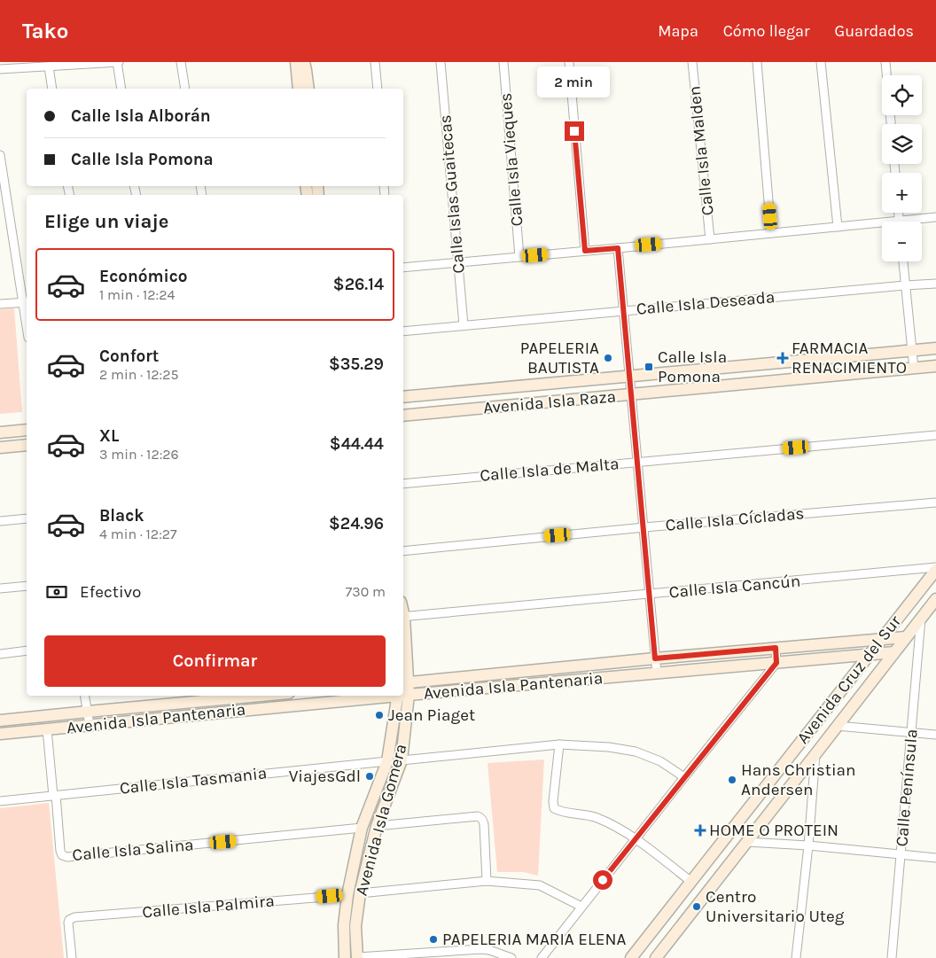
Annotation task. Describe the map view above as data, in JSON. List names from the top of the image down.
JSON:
{
  "streets": {
    "street": [
      "Calle Isla Malden",
      "Calle Isla Vieques",
      "Calle Islas Guaitecas",
      "Calle Isla Deseada",
      "Avenida Isla Raza",
      "Calle Isla de Malta",
      "Calle Isla Cícladas",
      "Calle Isla Cancún",
      "Avenida Cruz del Sur",
      "Avenida Isla Pantenaria",
      "Calle Isla Tasmania",
      "Calle Península",
      "Avenida Isla Gomera",
      "Calle Isla Salina",
      "Calle Isla Palmira"
    ]
  },
  "crossings": [
    ["Calle Islas Guaitecas", "Calle Isla Deseada"],
    ["Calle Isla Cancún", "Avenida Cruz del Sur"],
    ["Avenida Cruz del Sur", "Avenida Isla Pantenaria"],
    ["Avenida Cruz del Sur", "Calle Península"],
    ["Avenida Isla Pantenaria", "Avenida Isla Gomera"],
    ["Calle Isla Tasmania", "Avenida Isla Gomera"],
    ["Calle Isla Tasmania", "Calle Isla Salina"],
    ["Avenida Isla Gomera", "Calle Isla Salina"],
    ["Avenida Isla Gomera", "Calle Isla Palmira"]
  ],
  "places": {
    "other": [
      "PAPELERIA BAUTISTA",
      "Jean Piaget",
      "ViajesGdl",
      "Hans Christian Andersen",
      "Centro Universitario Uteg",
      "PAPELERIA MARIA ELENA"
    ],
    "health": ["FARMACIA RENACIMIENTO", "HOME O PROTEIN"],
    "transit": ["Calle Isla Pomona"]
  },
  "page": {
    "header": "Tako",
    "nav": ["Mapa", "Cómo llegar", "Guardados"],
    "bubble": "2 min",
    "map_buttons": ["+", "−"],
    "banner": ["Calle Isla Alborán", "Calle Isla Pomona"],
    "heading": "Elige un viaje",
    "list": [
      {
        "name": "Económico",
        "note": "1 min · 12:24",
        "value": "$26.14"
      },
      {
        "name": "Confort",
        "note": "2 min · 12:25",
        "value": "$35.29"
      },
      {
        "name": "XL",
        "note": "3 min · 12:26",
        "value": "$44.44"
      },
      {
        "name": "Black",
        "note": "4 min · 12:27",
        "value": "$24.96"
      }
    ],
    "pay": ["Efectivo", "730 m"],
    "buttons": "Confirmar"
  }
}
